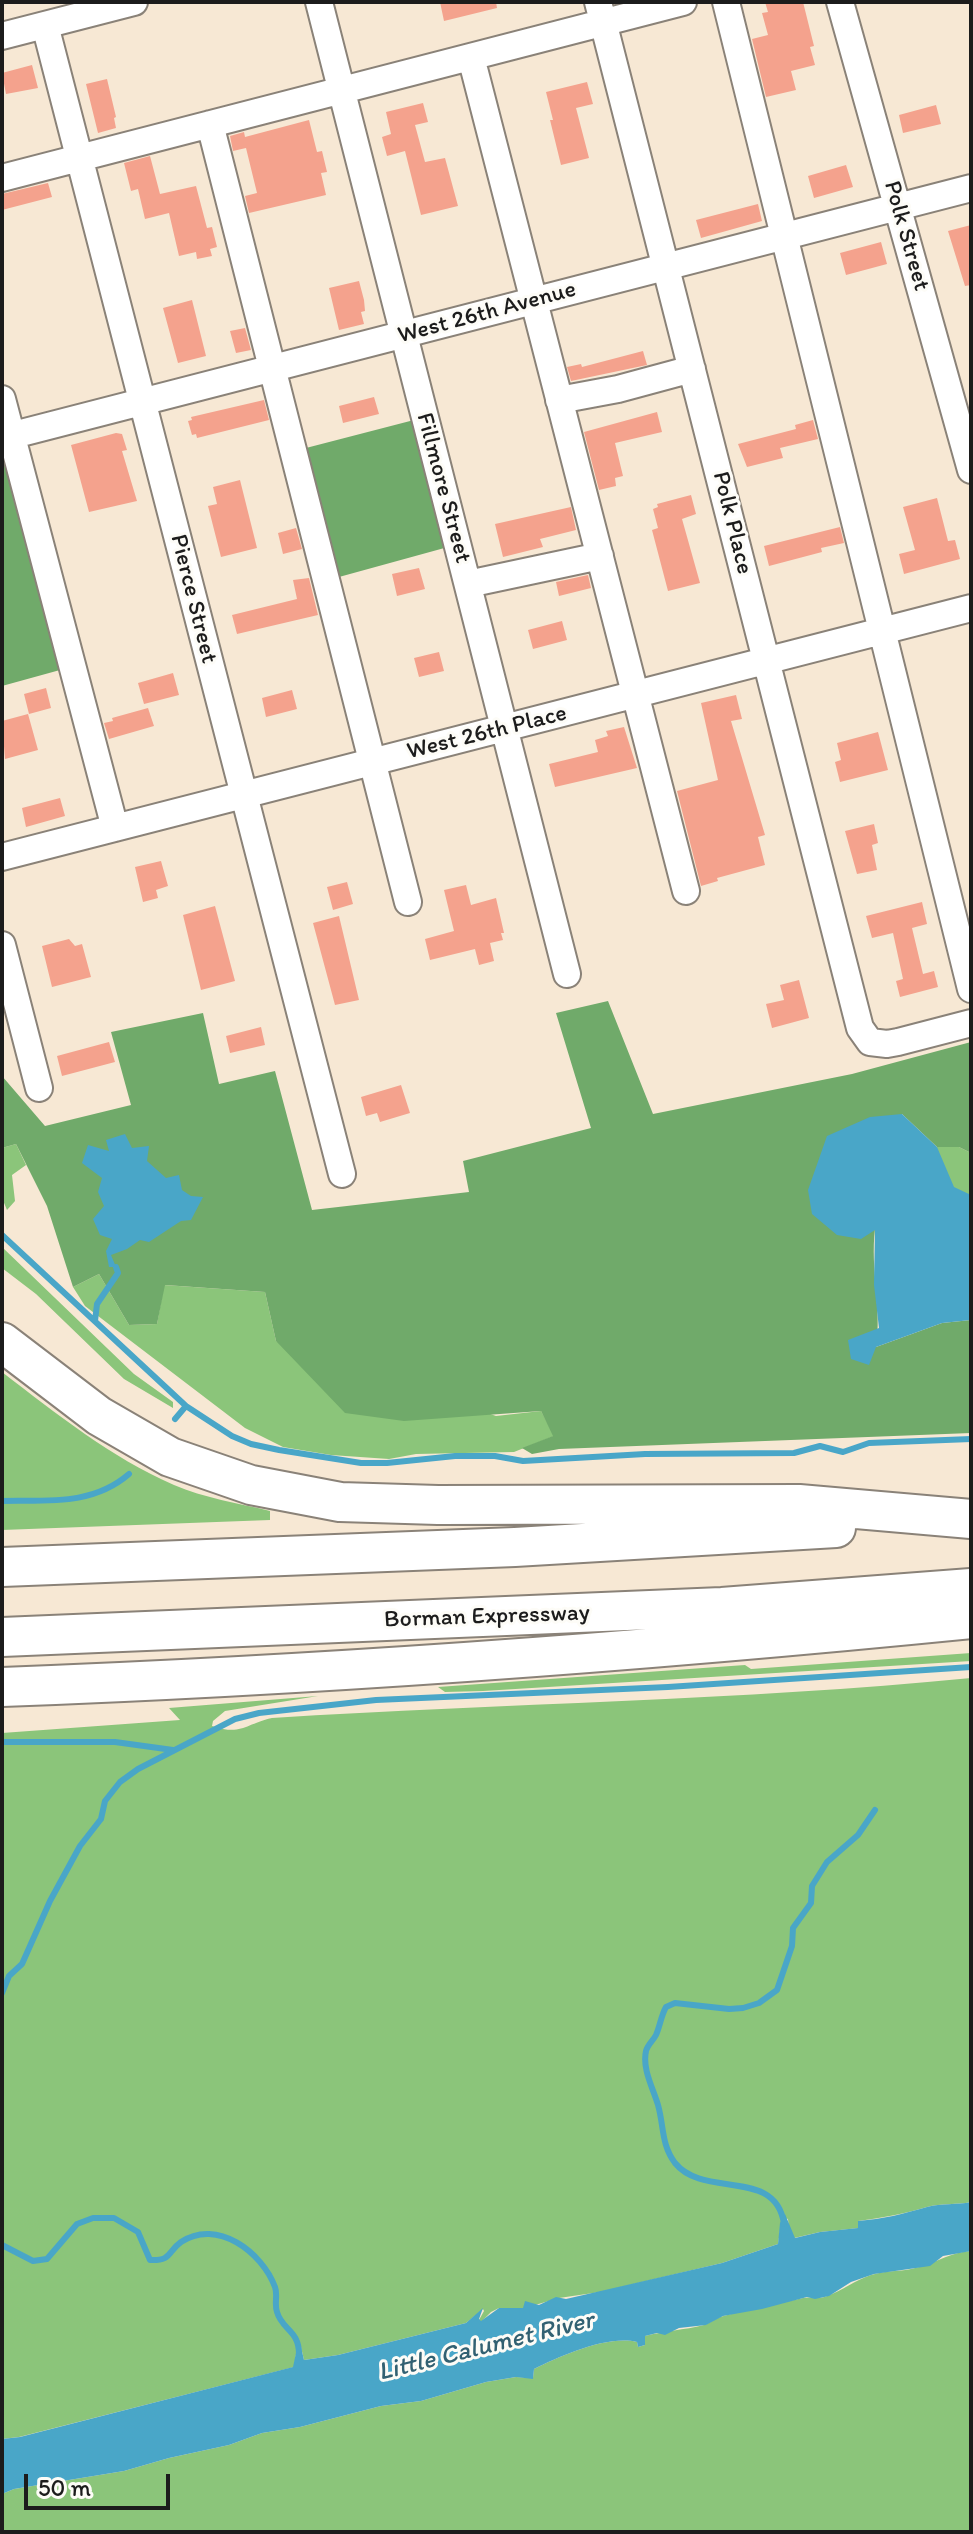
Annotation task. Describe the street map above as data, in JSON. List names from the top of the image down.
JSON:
{
  "streets": {
    "highway": ["Borman Expressway"],
    "street": [
      "Polk Street",
      "West 26th Avenue",
      "Fillmore Street",
      "Polk Place",
      "Pierce Street",
      "West 26th Place"
    ]
  },
  "crossings": [
    ["Polk Street", "West 26th Avenue"],
    ["West 26th Avenue", "Fillmore Street"],
    ["West 26th Avenue", "Polk Place"],
    ["West 26th Avenue", "Pierce Street"],
    ["Fillmore Street", "West 26th Place"],
    ["Polk Place", "West 26th Place"],
    ["Pierce Street", "West 26th Place"]
  ],
  "water": ["Little Calumet River"],
  "scale_bar": "50 m"
}
